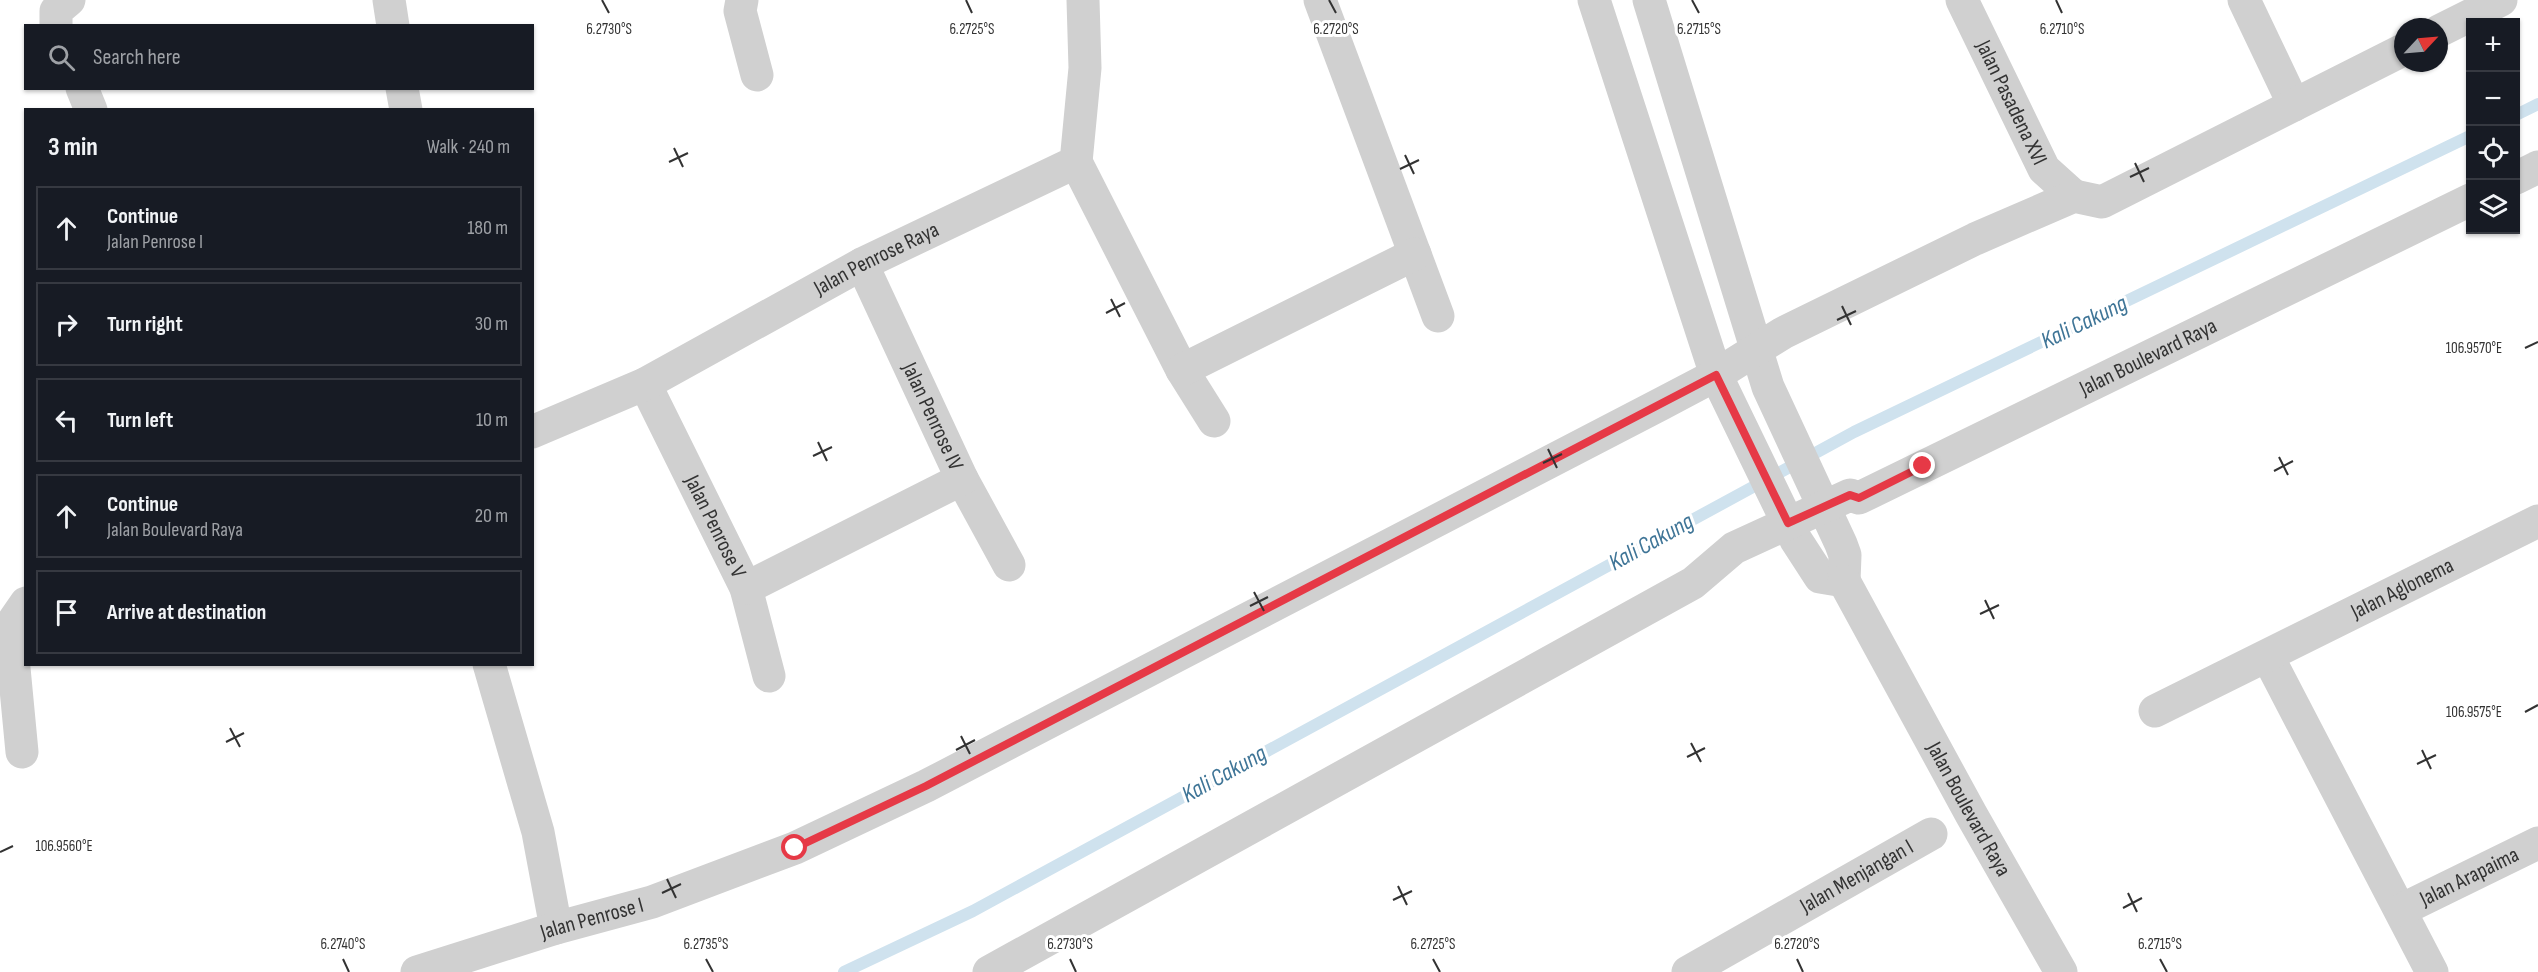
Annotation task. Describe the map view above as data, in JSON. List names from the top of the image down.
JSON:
{
  "streets": {
    "street": [
      "Jalan Pasadena XVI",
      "Jalan Penrose Raya",
      "Jalan Boulevard Raya",
      "Jalan Penrose IV",
      "Jalan Penrose V",
      "Jalan Aglonema",
      "Jalan Menjangan I",
      "Jalan Arapaima",
      "Jalan Penrose I"
    ]
  },
  "crossings": [
    ["Jalan Pasadena XVI", "Jalan Penrose I"],
    ["Jalan Penrose Raya", "Jalan Penrose IV"],
    ["Jalan Penrose Raya", "Jalan Penrose V"]
  ],
  "water": ["Kali Cakung"],
  "north": "top right",
  "page": {
    "map_buttons": ["+", "−"],
    "search": "Search here",
    "heading": ["3 min", "Walk · 240 m"],
    "list": [
      ["Continue", "Jalan Penrose I", "180 m"],
      ["Turn right", "30 m"],
      ["Turn left", "10 m"],
      ["Continue", "Jalan Boulevard Raya", "20 m"],
      "Arrive at destination"
    ]
  },
  "coordinates": [
    "6.2730°S",
    "6.2725°S",
    "6.2720°S",
    "6.2715°S",
    "6.2710°S",
    "106.9570°E",
    "106.9575°E",
    "106.9560°E",
    "6.2740°S",
    "6.2735°S"
  ]
}
